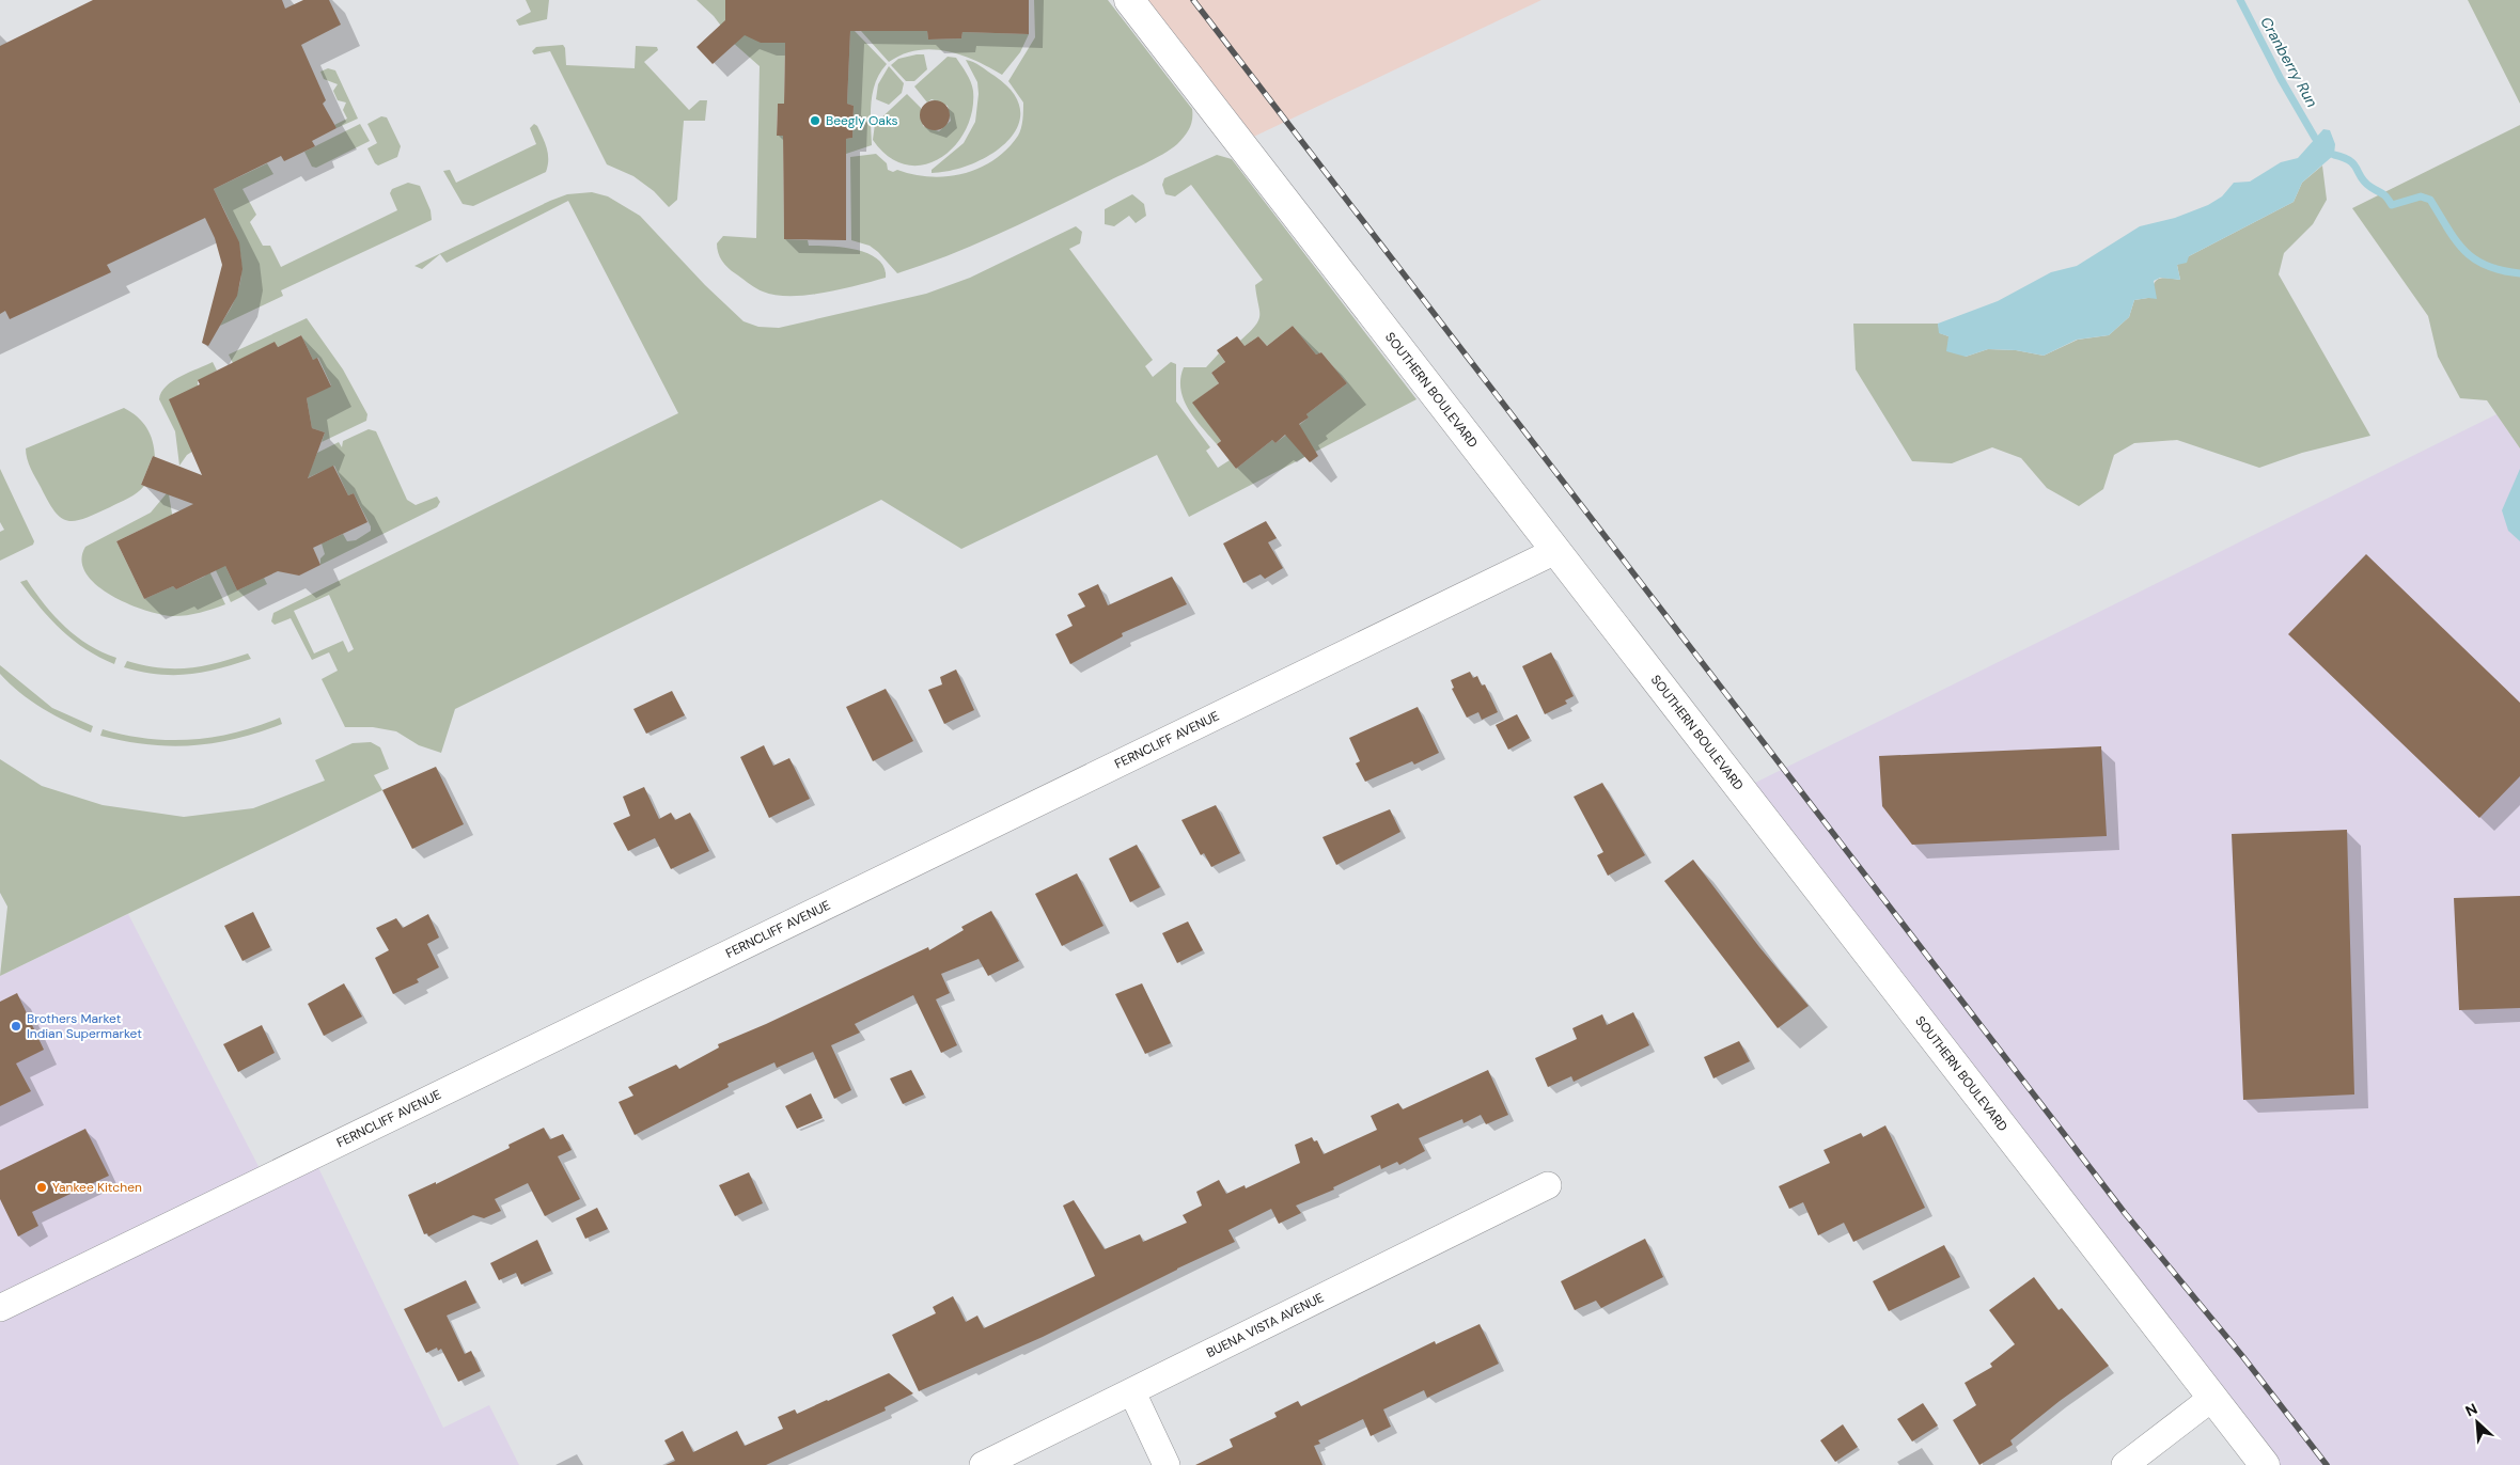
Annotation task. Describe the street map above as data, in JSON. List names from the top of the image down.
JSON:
{
  "streets": {
    "street": ["SOUTHERN BOULEVARD", "FERNCLIFF AVENUE", "BUENA VISTA AVENUE"]
  },
  "crossings": [
    ["SOUTHERN BOULEVARD", "FERNCLIFF AVENUE"]
  ],
  "water": ["Cranberry Run"],
  "places": ["Beegly Oaks", "Brothers Market Indian Supermarket", "Yankee Kitchen"],
  "north": "top left"
}
